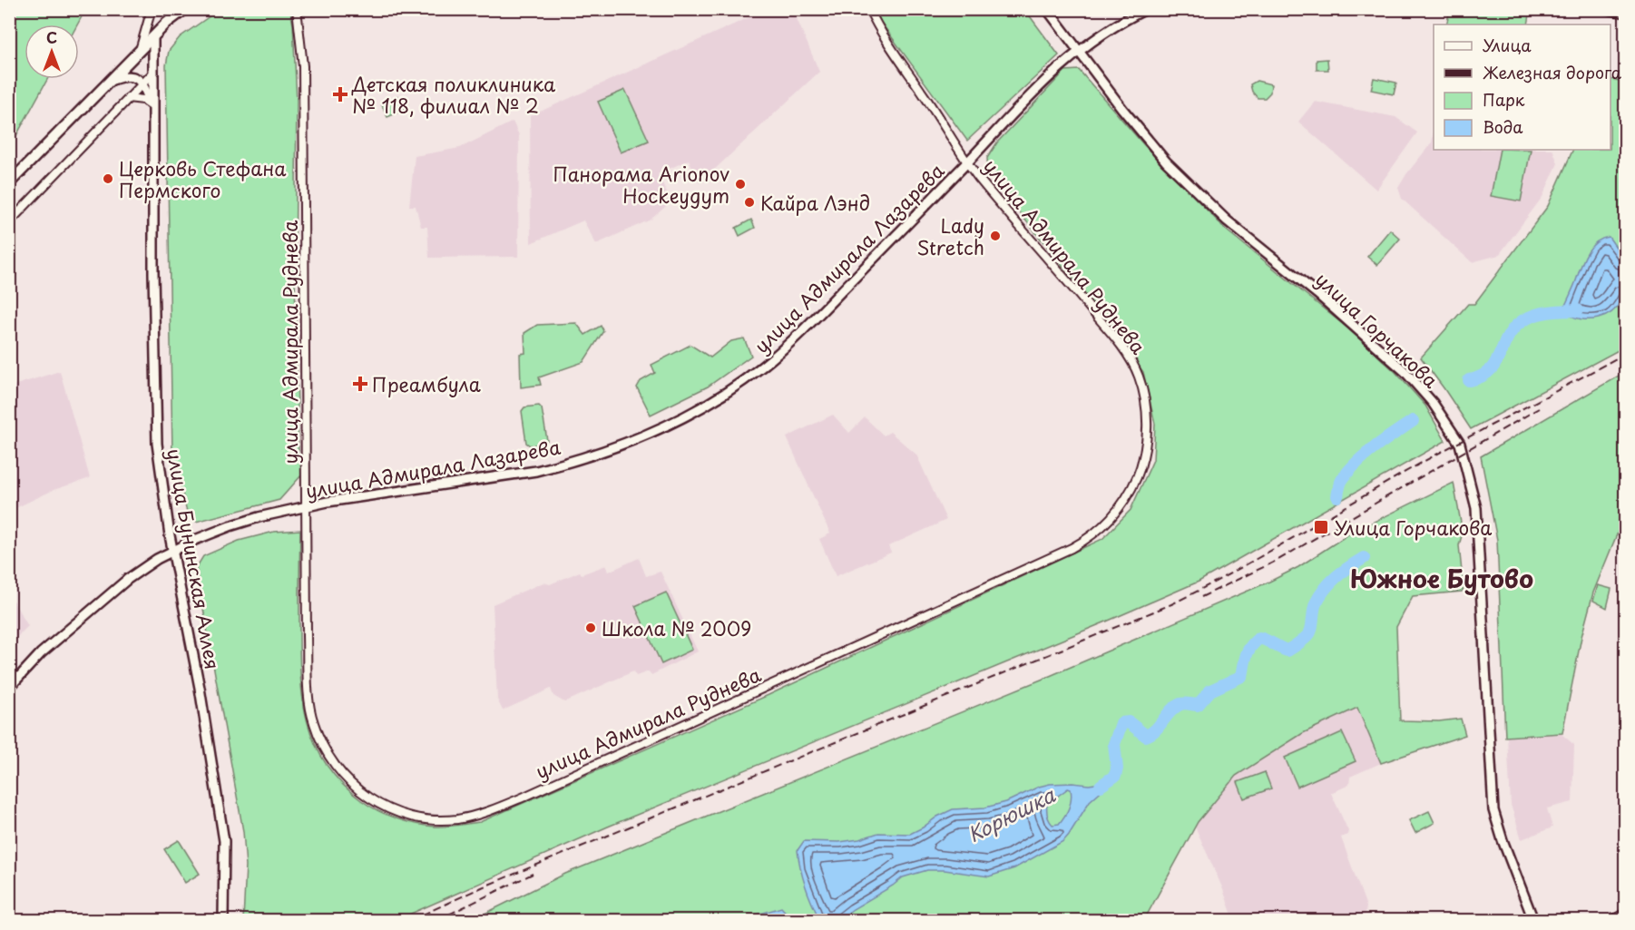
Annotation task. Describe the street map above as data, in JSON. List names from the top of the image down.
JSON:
{
  "streets": {
    "street": [
      "улица Адмирала Руднева",
      "улица Адмирала Лазарева",
      "улица Горчакова",
      "улица Бунинская Аллея"
    ]
  },
  "crossings": [
    ["улица Адмирала Руднева", "улица Адмирала Лазарева"],
    ["улица Адмирала Лазарева", "улица Горчакова"],
    ["улица Адмирала Лазарева", "улица Бунинская Аллея"]
  ],
  "districts": ["Южное Бутово"],
  "water": ["Корюшка"],
  "places": {
    "health": ["Детская поликлиника № 118, филиал № 2", "Преамбула"],
    "other": [
      "Церковь Стефана Пермского",
      "Панорама Arionov Hockeygym",
      "Кайра Лэнд",
      "Lady Stretch",
      "Школа № 2009"
    ],
    "transit": ["Улица Горчакова"]
  },
  "legend": [
    "Улица",
    "Железная дорога",
    "Парк",
    "Вода"
  ],
  "north": "top"
}
